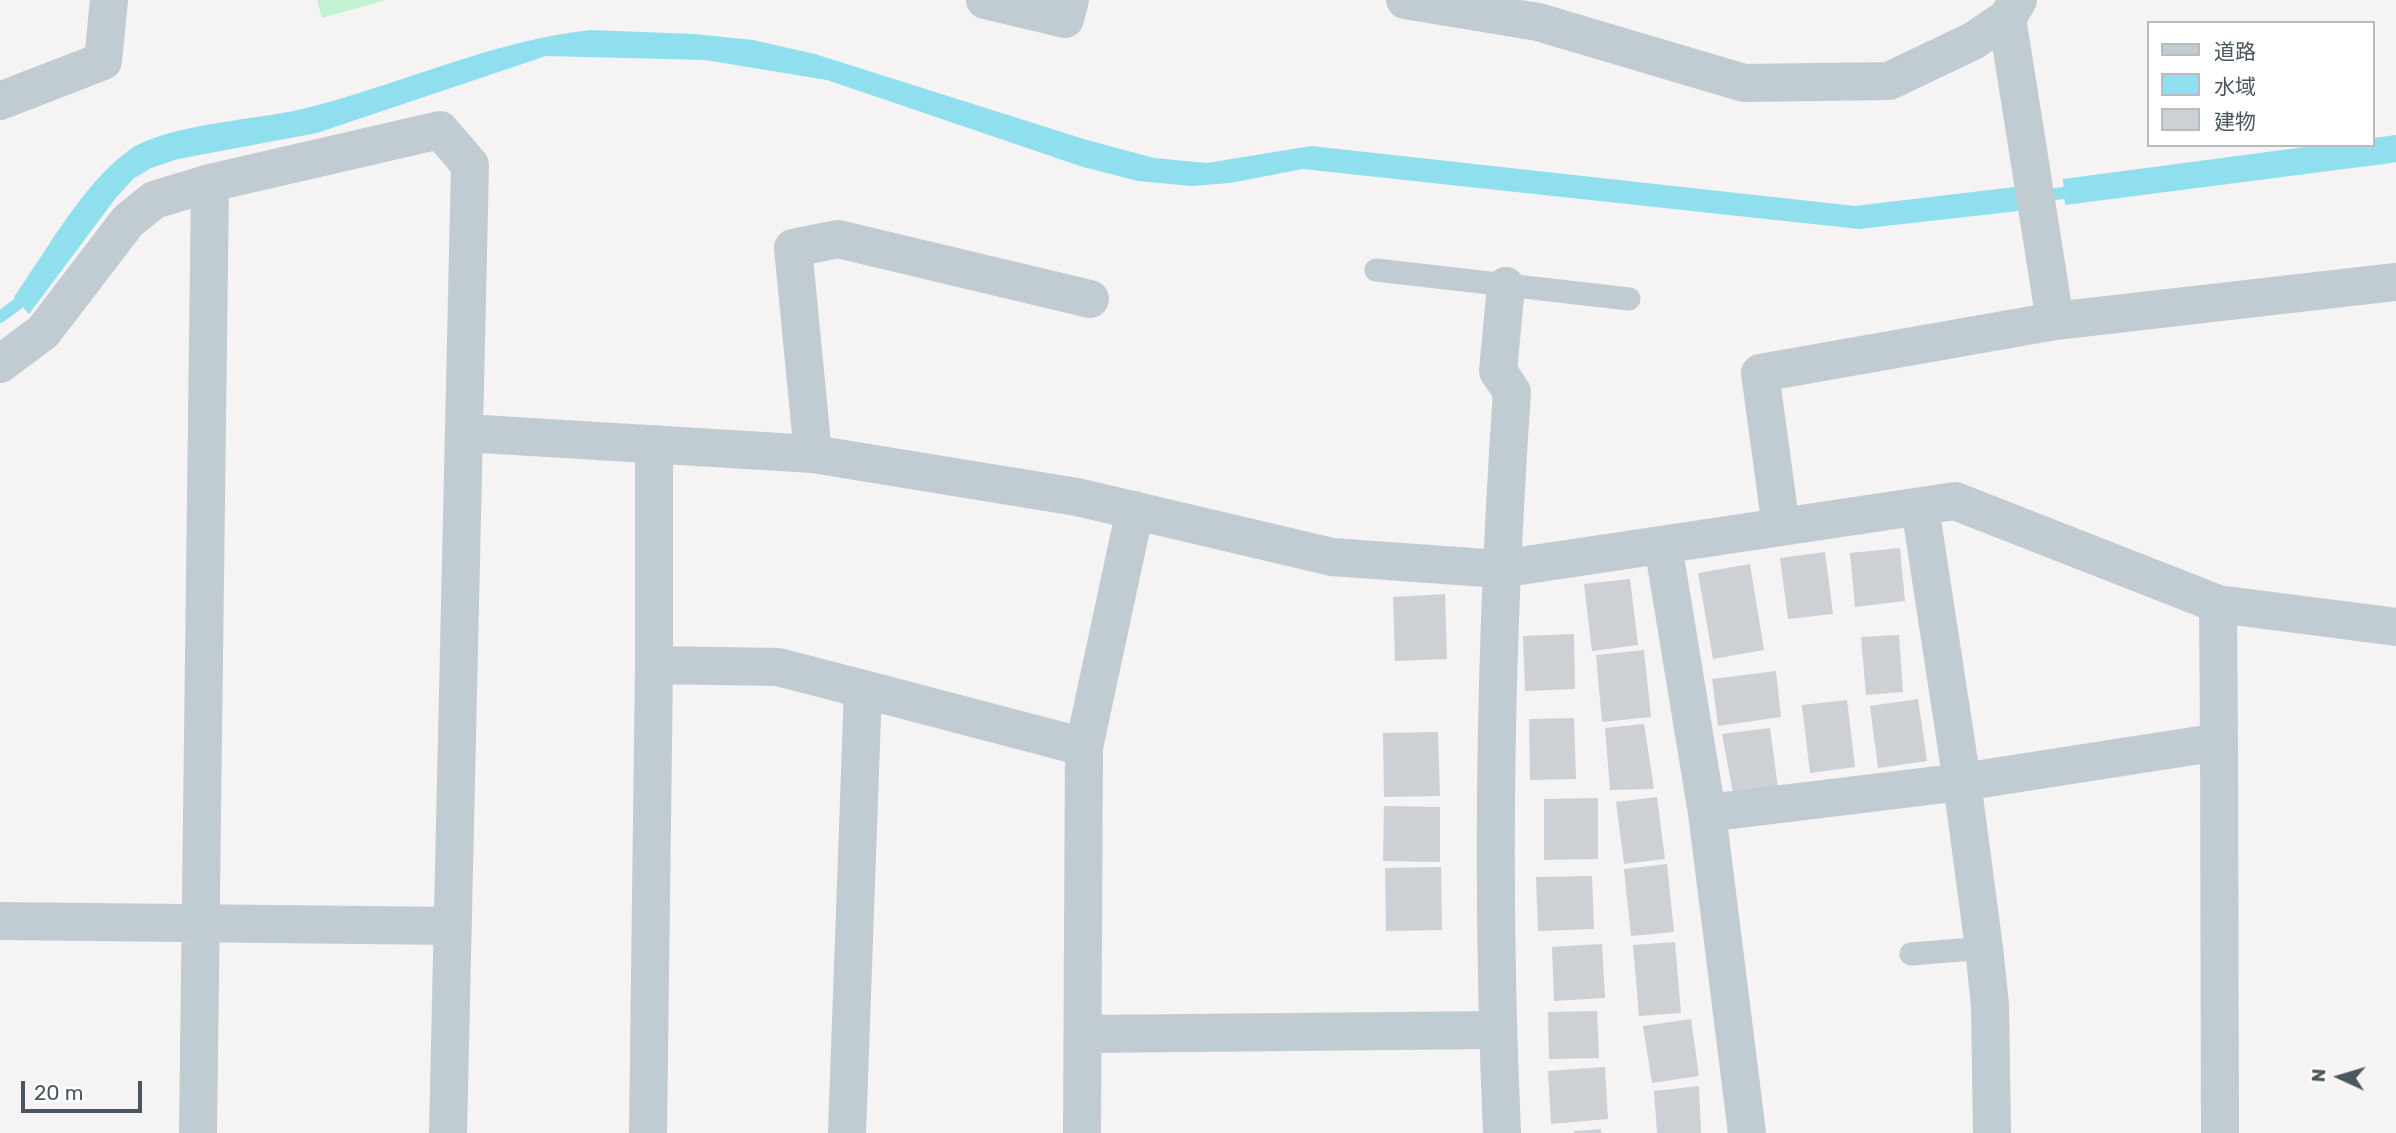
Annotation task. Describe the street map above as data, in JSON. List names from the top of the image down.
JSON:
{
  "legend": ["道路", "水域", "建物"],
  "scale_bar": "20 m",
  "north": "left"
}
